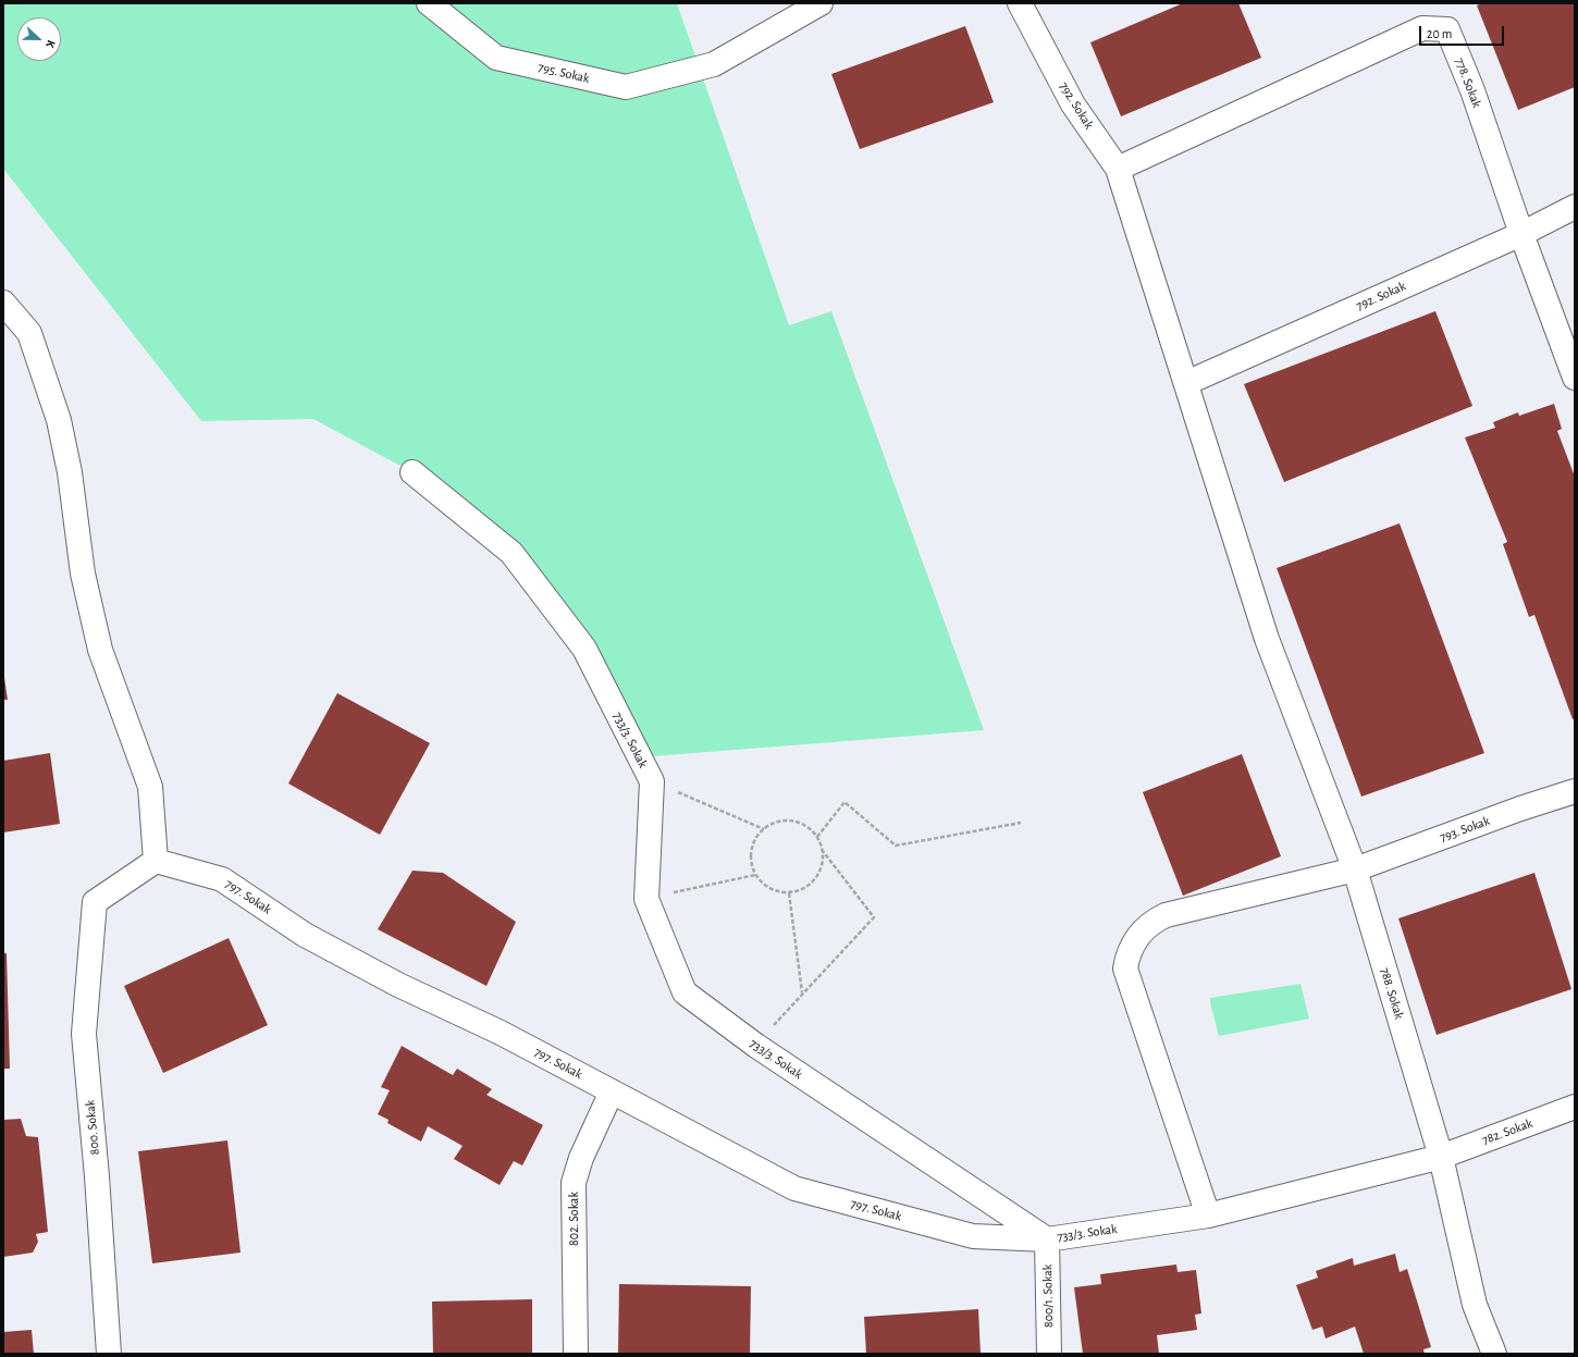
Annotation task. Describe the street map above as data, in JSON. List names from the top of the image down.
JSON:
{
  "streets": {
    "street": [
      "795. Sokak",
      "778. Sokak",
      "792. Sokak",
      "733/3. Sokak",
      "793. Sokak",
      "797. Sokak",
      "788. Sokak",
      "800. Sokak",
      "782. Sokak",
      "802. Sokak",
      "800/1. Sokak"
    ]
  },
  "crossings": [
    ["778. Sokak", "792. Sokak"],
    ["792. Sokak", "788. Sokak"],
    ["733/3. Sokak", "793. Sokak"],
    ["733/3. Sokak", "797. Sokak"],
    ["733/3. Sokak", "788. Sokak"],
    ["733/3. Sokak", "782. Sokak"],
    ["733/3. Sokak", "800/1. Sokak"],
    ["793. Sokak", "788. Sokak"],
    ["797. Sokak", "800. Sokak"],
    ["797. Sokak", "802. Sokak"],
    ["797. Sokak", "800/1. Sokak"],
    ["788. Sokak", "782. Sokak"]
  ],
  "scale_bar": "20 m",
  "north": "right"
}
